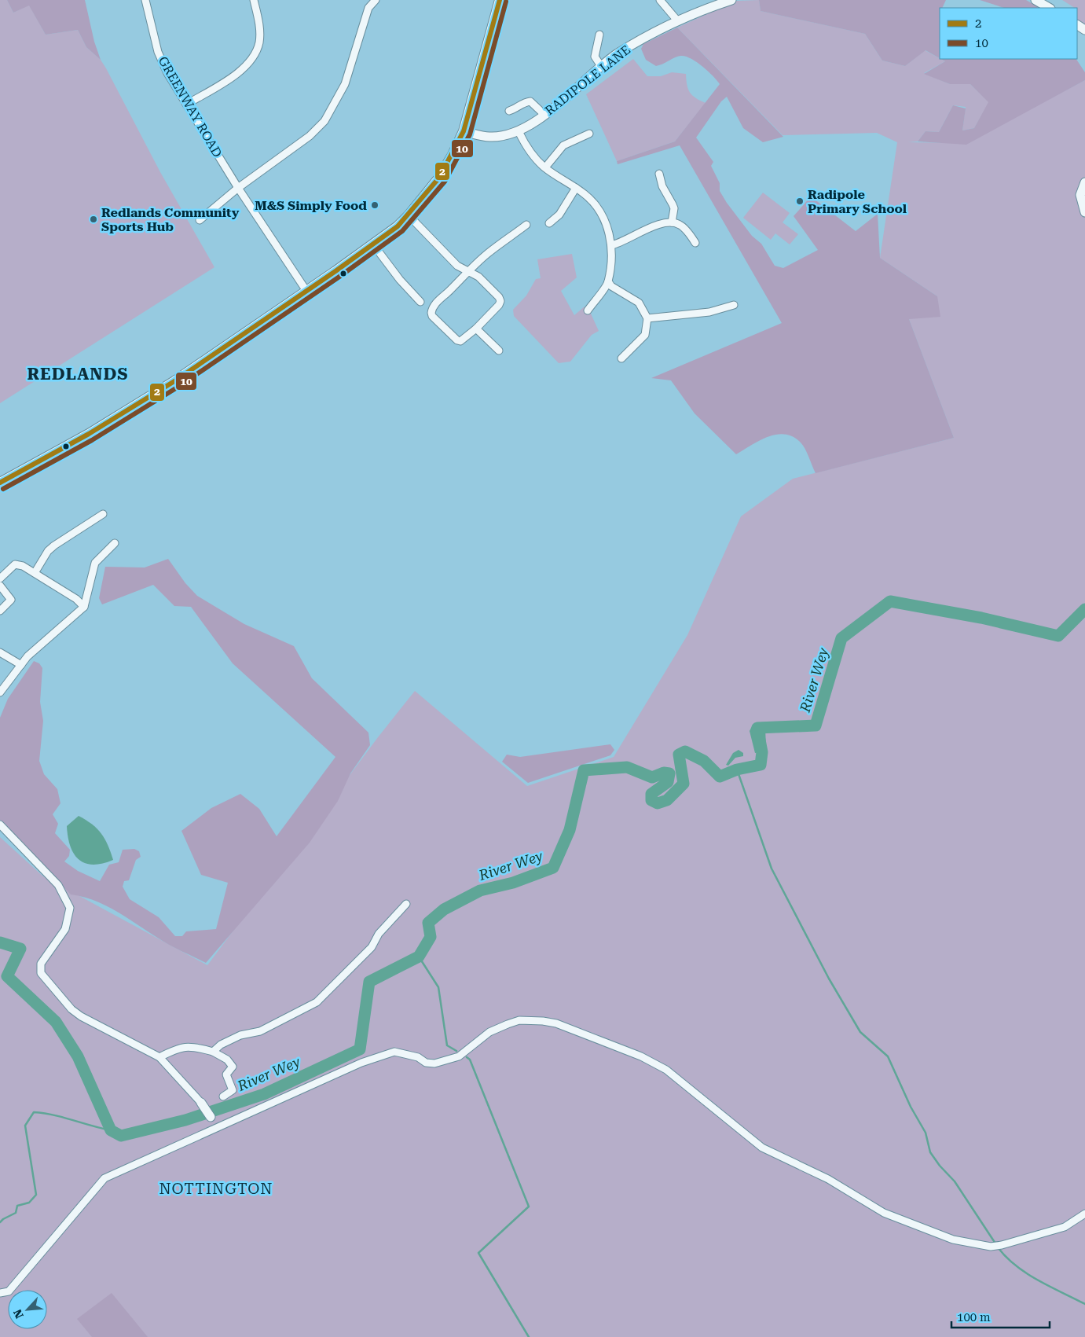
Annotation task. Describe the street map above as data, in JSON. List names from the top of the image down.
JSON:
{
  "streets": {
    "street": ["RADIPOLE LANE", "GREENWAY ROAD"]
  },
  "districts": ["REDLANDS", "NOTTINGTON"],
  "water": ["River Wey"],
  "places": ["Radipole Primary School", "M&S Simply Food", "Redlands Community Sports Hub"],
  "lines": ["transit line 2", "transit line 10"],
  "legend": ["2", "10"],
  "scale_bar": "100 m",
  "north": "bottom left"
}
